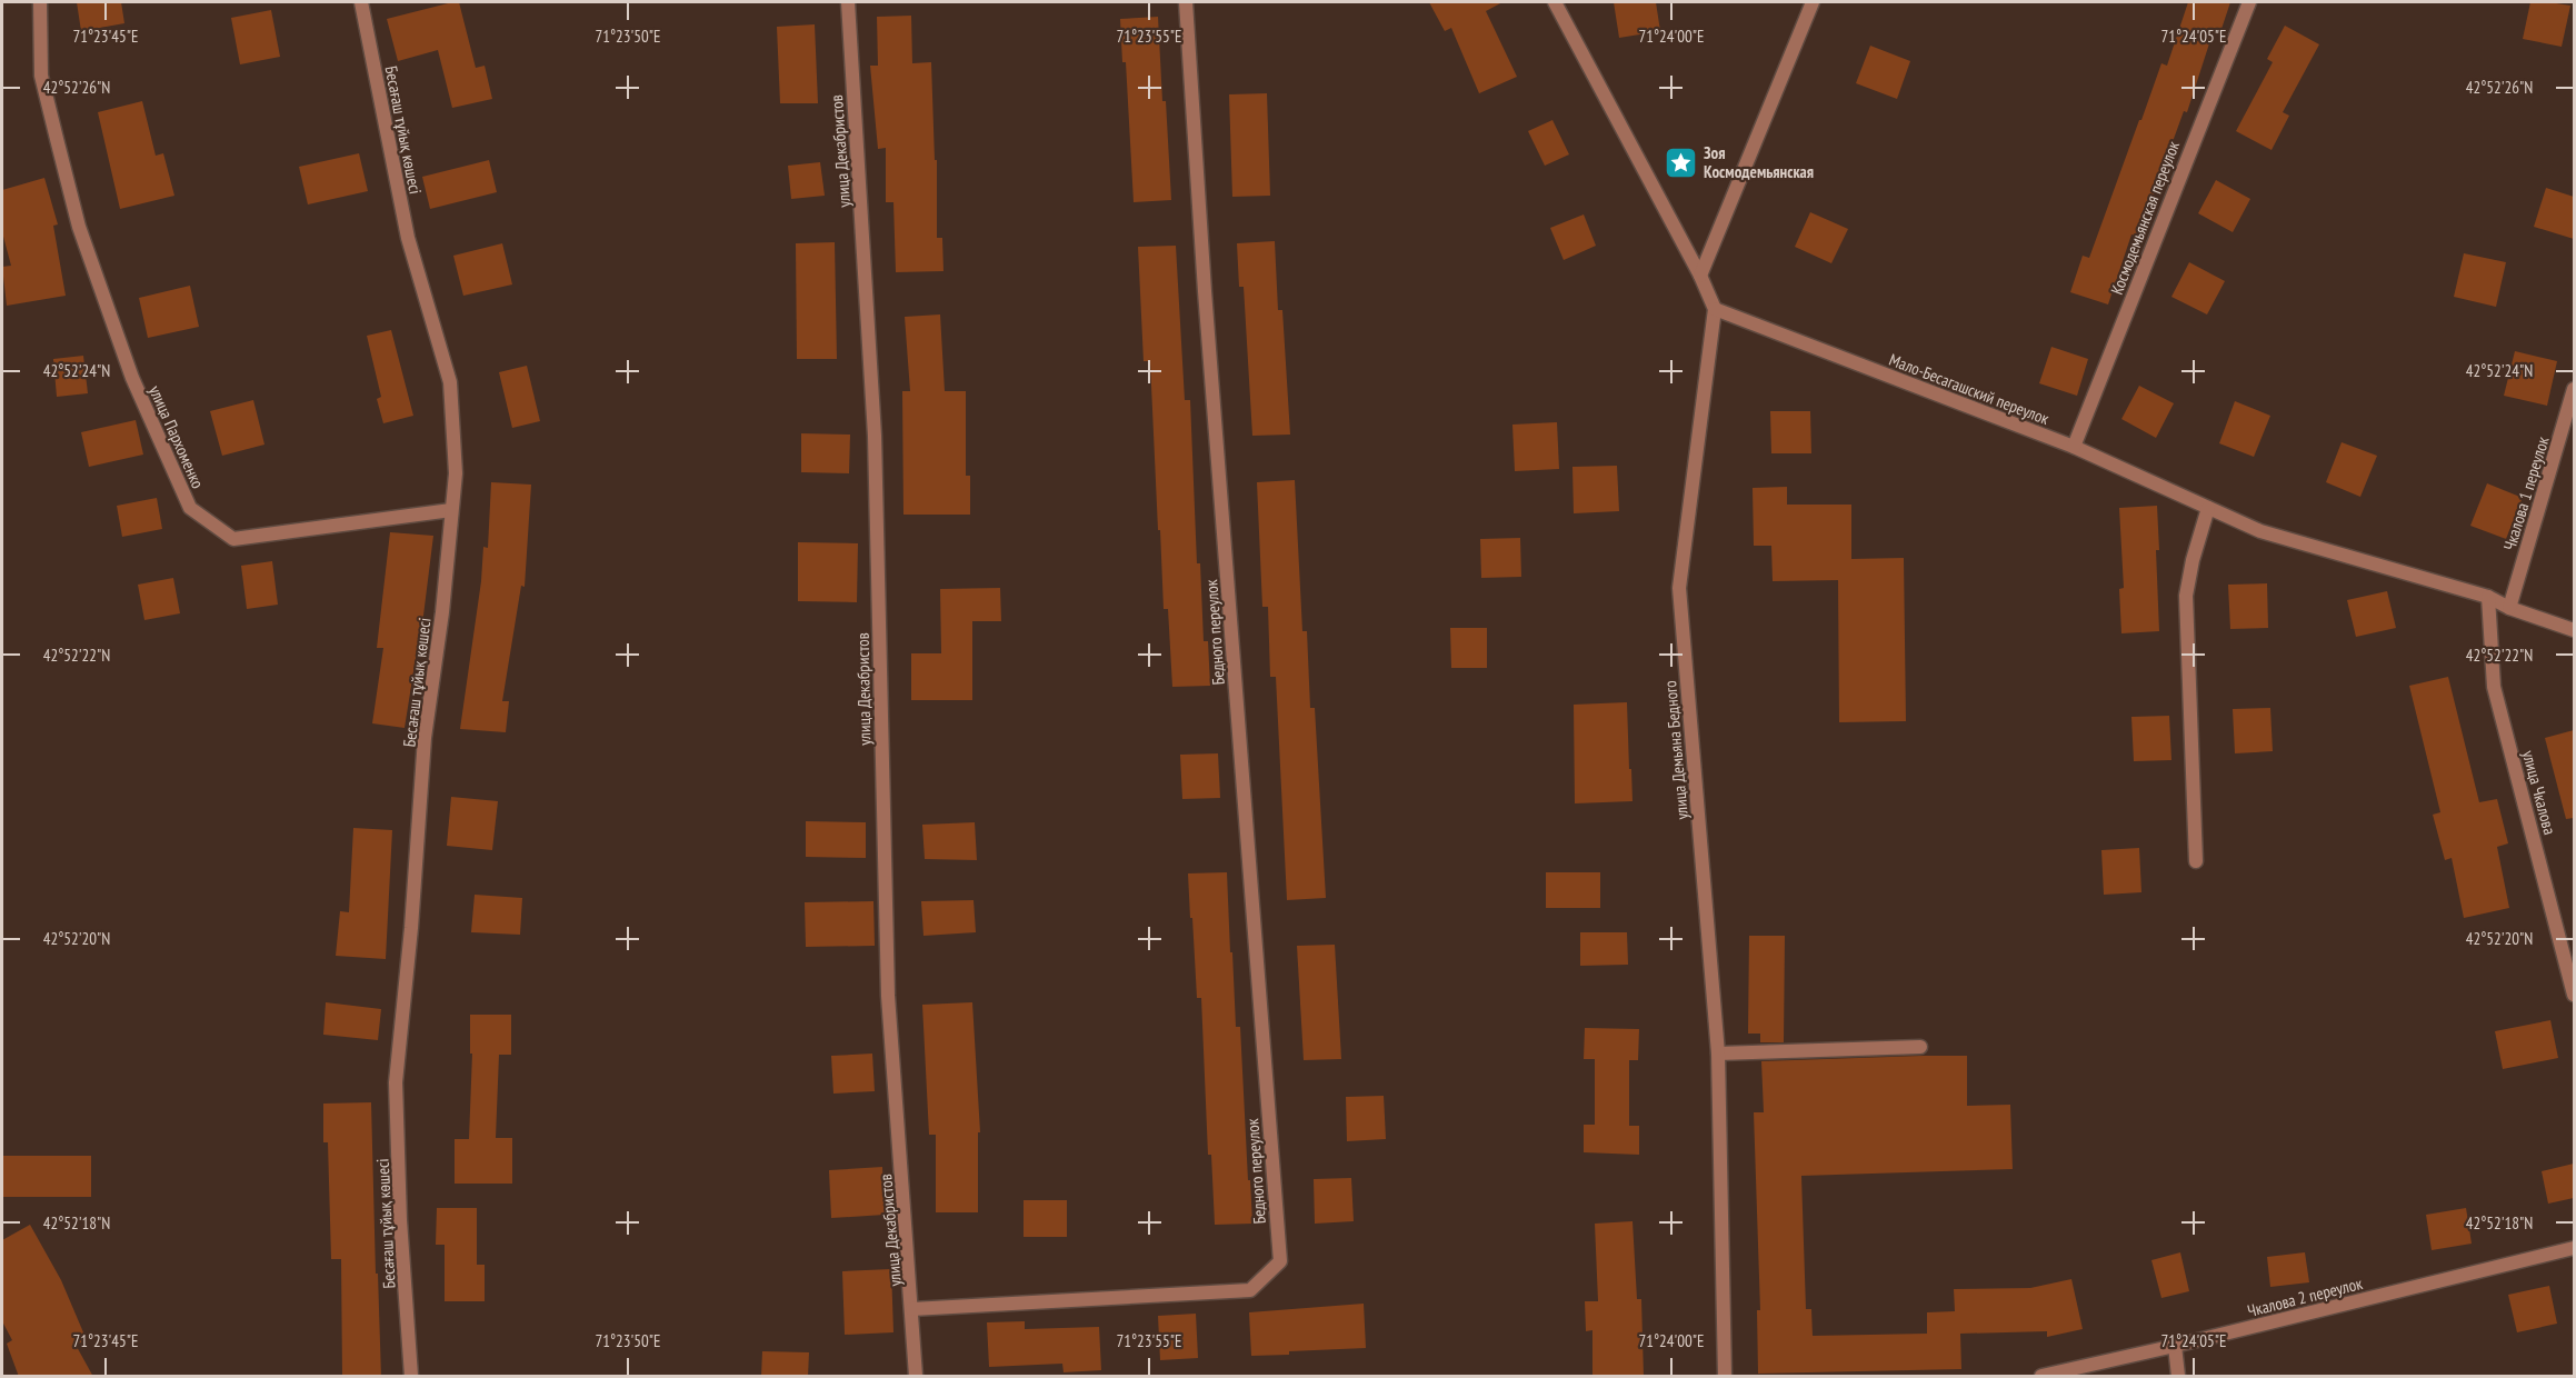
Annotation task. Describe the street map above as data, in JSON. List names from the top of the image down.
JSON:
{
  "streets": {
    "street": [
      "Бесағаш тұйық көшесі",
      "улица Декабристов",
      "Космодемьянская переулок",
      "Мало-Бесагашский переулок",
      "улица Пархоменко",
      "Чкалова 1 переулок",
      "Бедного переулок",
      "улица Демьяна Бедного",
      "улица Чкалова",
      "Чкалова 2 переулок"
    ]
  },
  "crossings": [
    ["Бесағаш тұйық көшесі", "улица Пархоменко"],
    ["улица Декабристов", "Бедного переулок"],
    ["Космодемьянская переулок", "Мало-Бесагашский переулок"],
    ["Мало-Бесагашский переулок", "Чкалова 1 переулок"],
    ["Мало-Бесагашский переулок", "улица Демьяна Бедного"],
    ["Мало-Бесагашский переулок", "улица Чкалова"]
  ],
  "places": {
    "place": ["Зоя Космодемьянская"]
  },
  "coordinates": [
    "71°23'45\"E",
    "71°23'50\"E",
    "71°23'55\"E",
    "71°24'00\"E",
    "71°24'05\"E",
    "42°52'26\"N",
    "42°52'24\"N",
    "42°52'22\"N",
    "42°52'20\"N",
    "42°52'18\"N"
  ]
}
